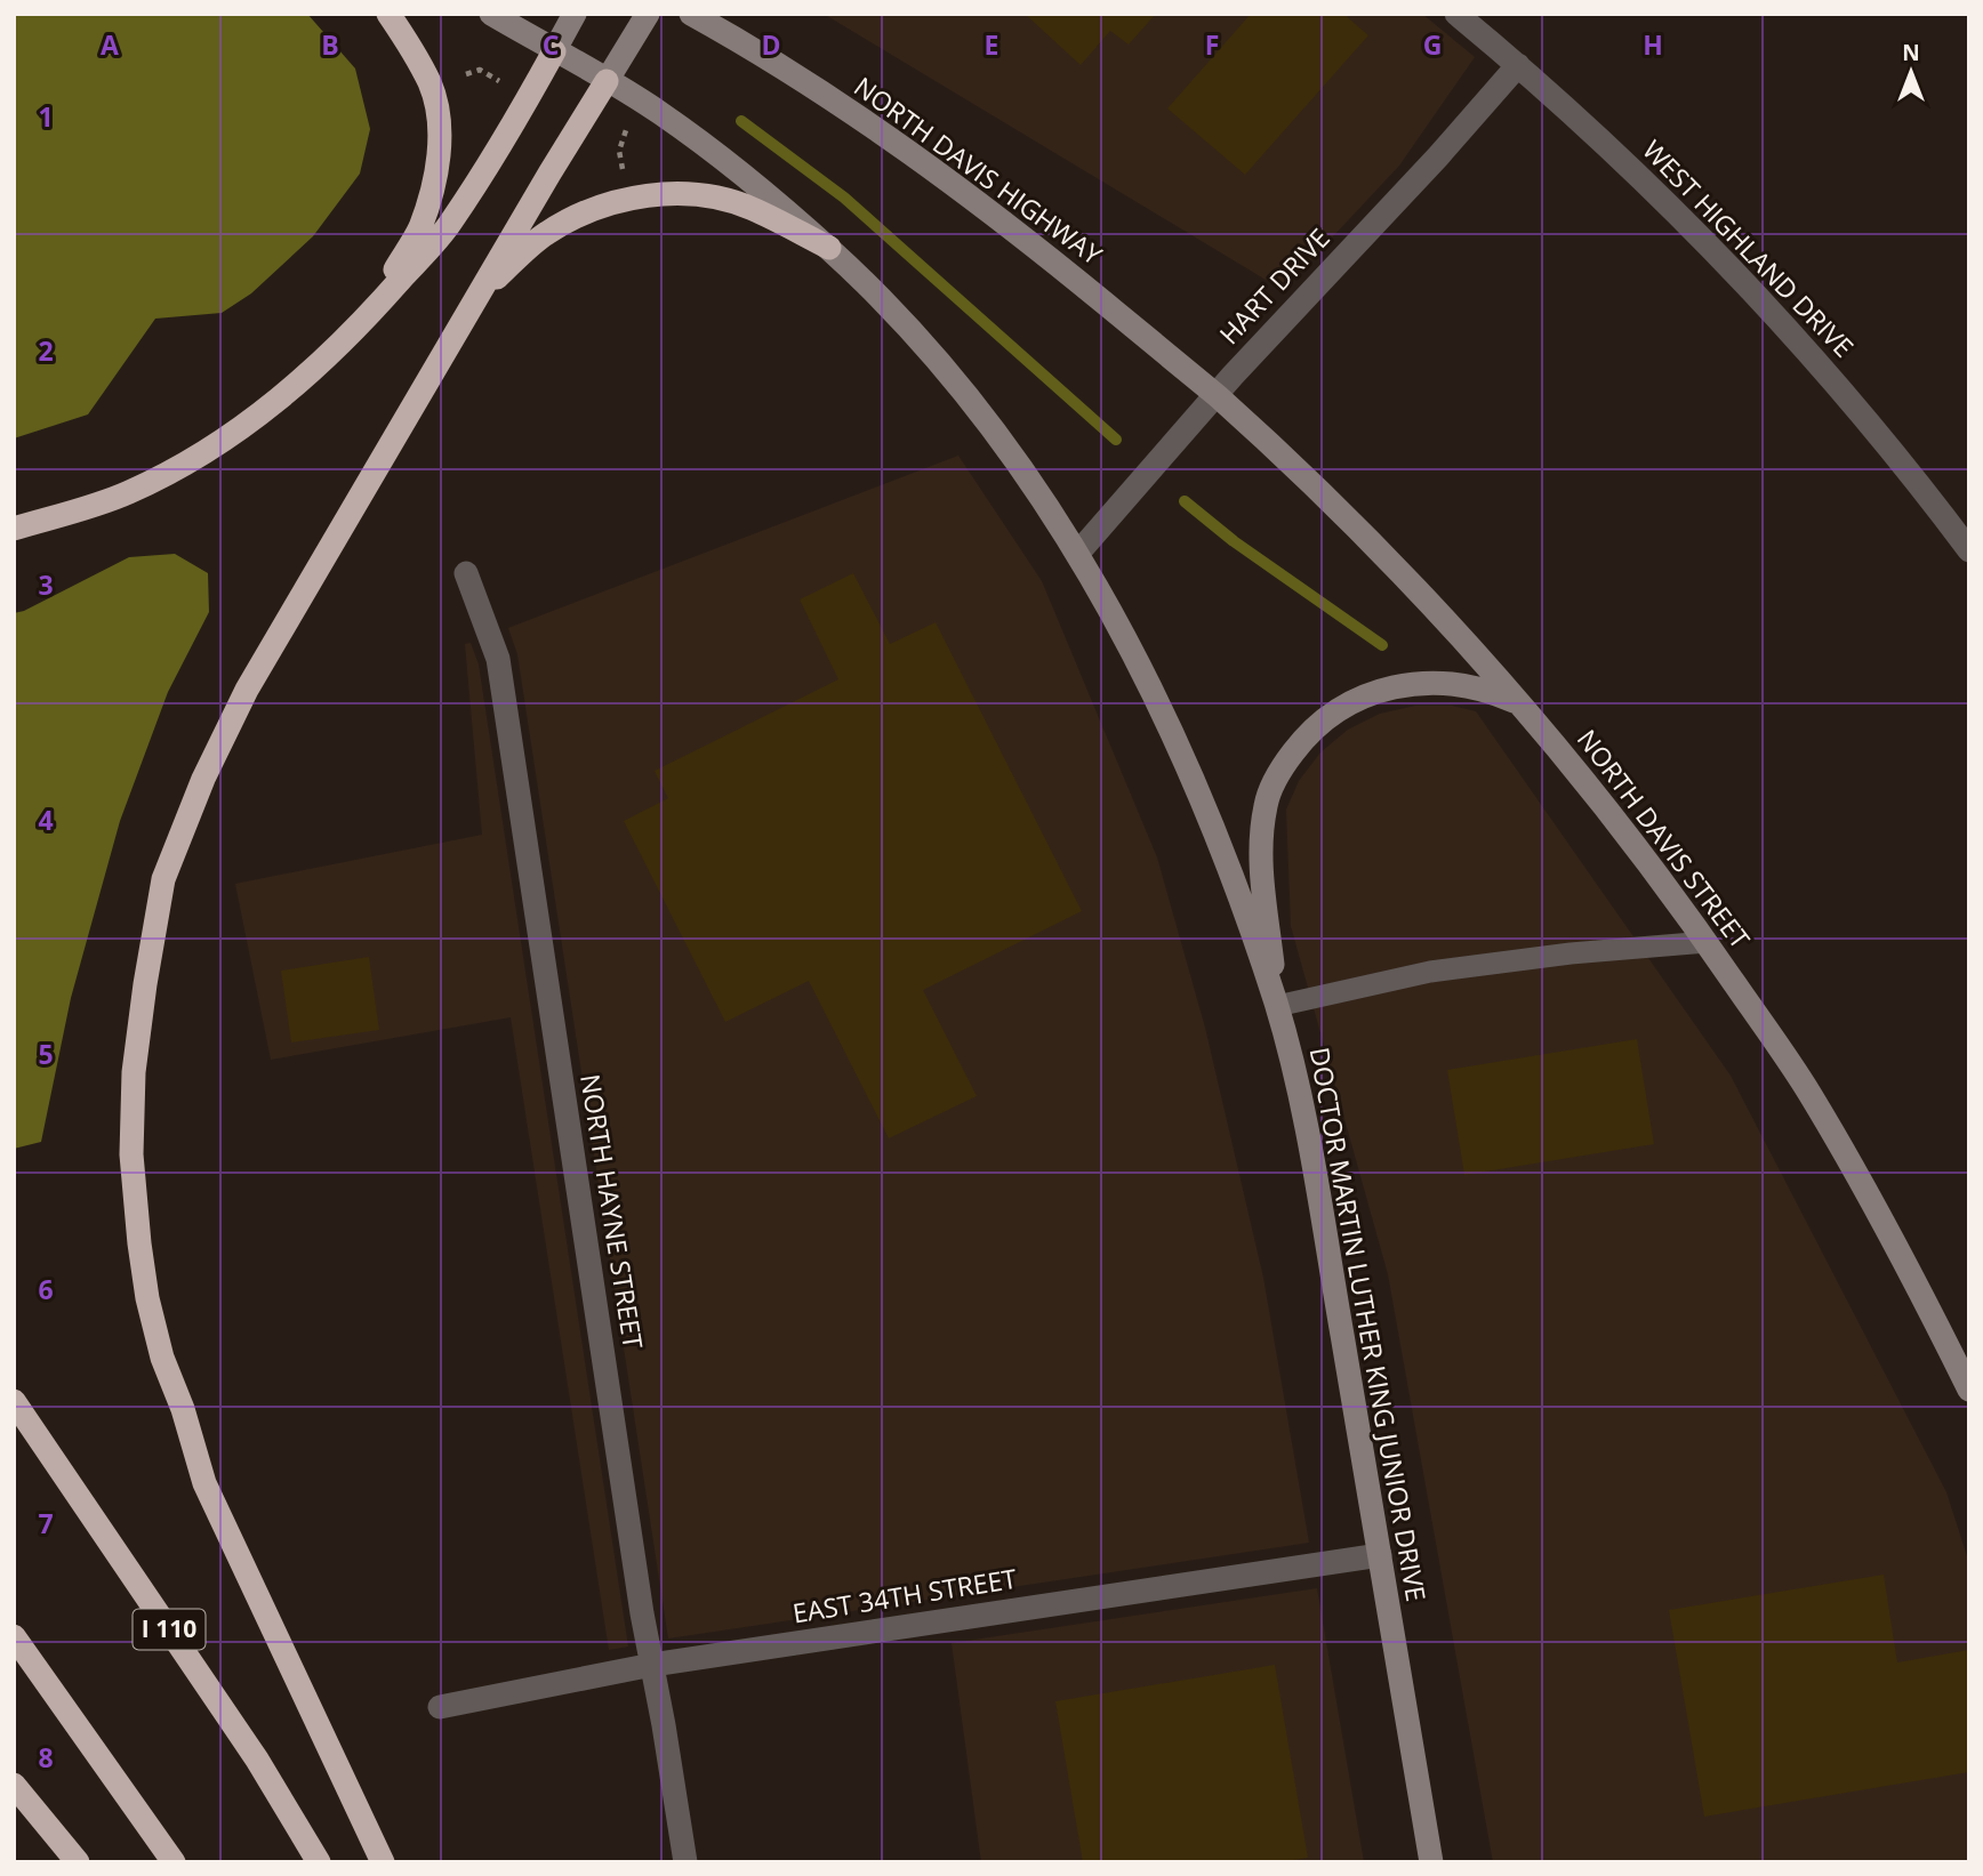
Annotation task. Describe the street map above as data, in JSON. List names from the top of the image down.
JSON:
{
  "streets": {
    "highway": ["I 110"],
    "main road": ["NORTH DAVIS HIGHWAY", "NORTH DAVIS STREET", "DOCTOR MARTIN LUTHER KING JUNIOR DRIVE"],
    "street": [
      "WEST HIGHLAND DRIVE",
      "HART DRIVE",
      "NORTH HAYNE STREET",
      "EAST 34TH STREET"
    ]
  },
  "crossings": [
    ["NORTH DAVIS HIGHWAY", "HART DRIVE"],
    ["NORTH DAVIS HIGHWAY", "NORTH DAVIS STREET"],
    ["WEST HIGHLAND DRIVE", "HART DRIVE"],
    ["HART DRIVE", "NORTH DAVIS STREET"],
    ["HART DRIVE", "DOCTOR MARTIN LUTHER KING JUNIOR DRIVE"],
    ["NORTH HAYNE STREET", "EAST 34TH STREET"],
    ["DOCTOR MARTIN LUTHER KING JUNIOR DRIVE", "EAST 34TH STREET"]
  ],
  "north": "top",
  "grid": {
    "columns": [
      "A",
      "B",
      "C",
      "D",
      "E",
      "F",
      "G",
      "H"
    ],
    "rows": [
      "1",
      "2",
      "3",
      "4",
      "5",
      "6",
      "7",
      "8"
    ]
  }
}
